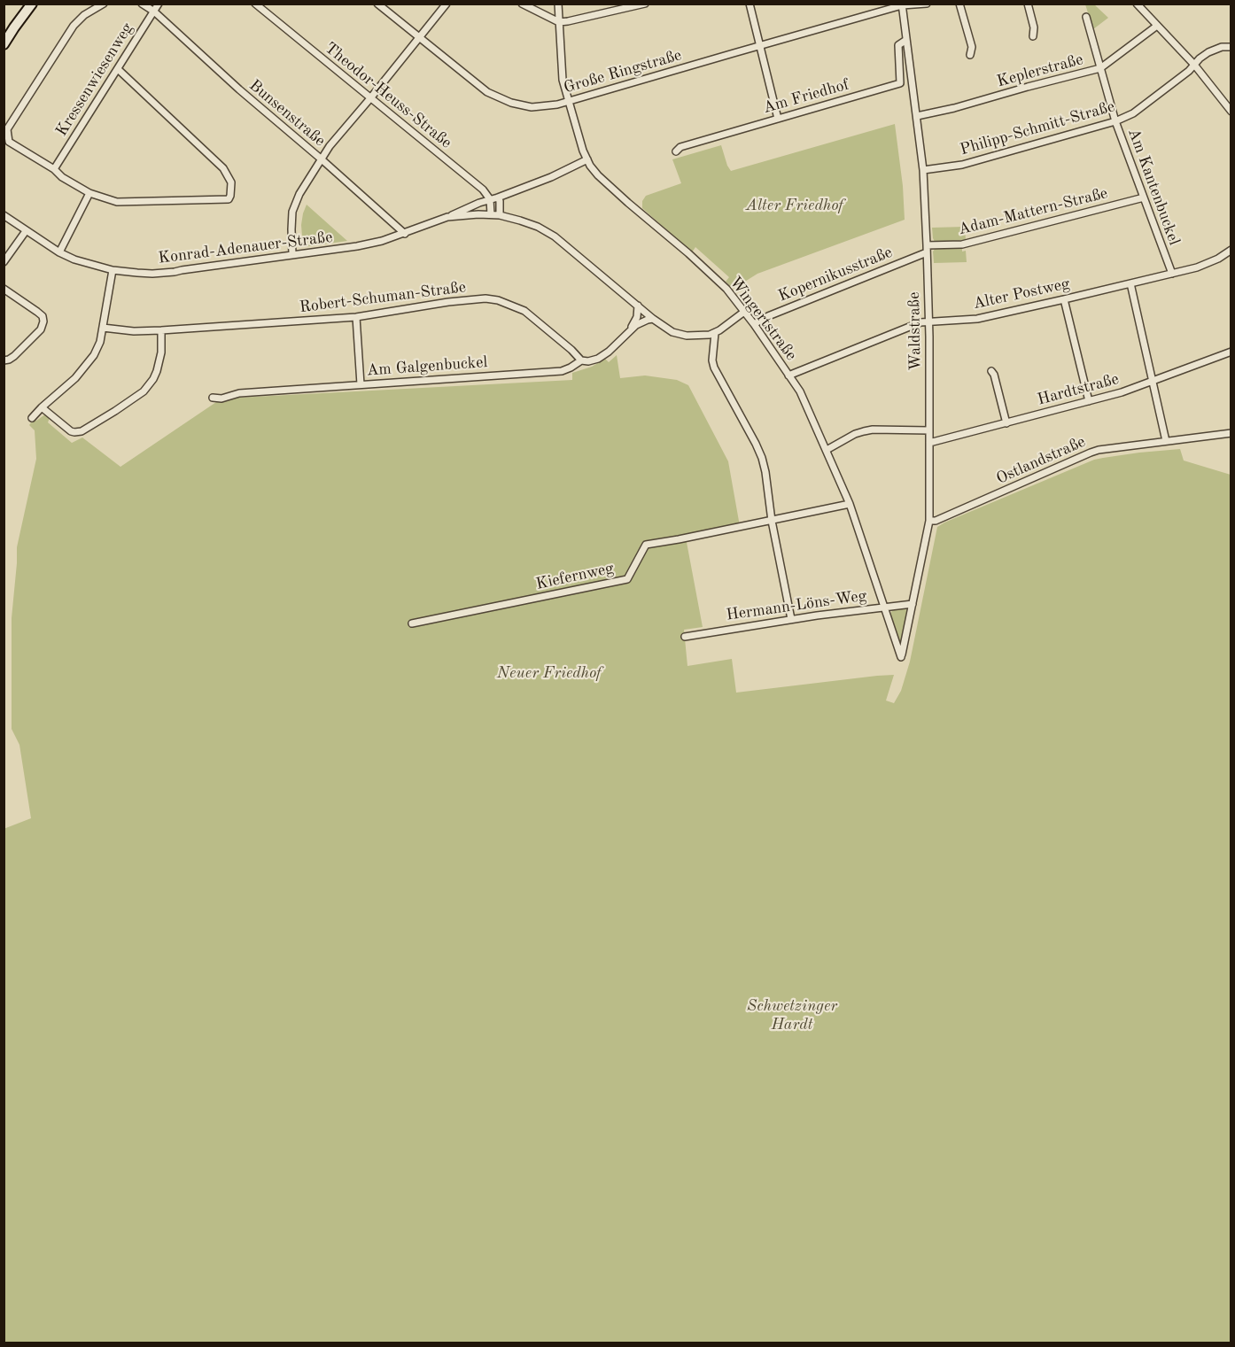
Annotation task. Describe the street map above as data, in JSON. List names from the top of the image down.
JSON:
{
  "streets": {
    "street": [
      "Keplerstraße",
      "Große Ringstraße",
      "Kressenwiesenweg",
      "Theodor-Heuss-Straße",
      "Am Friedhof",
      "Bunsenstraße",
      "Philipp-Schmitt-Straße",
      "Am Kantenbuckel",
      "Adam-Mattern-Straße",
      "Konrad-Adenauer-Straße",
      "Kopernikusstraße",
      "Alter Postweg",
      "Robert-Schuman-Straße",
      "Wingertstraße",
      "Waldstraße",
      "Am Galgenbuckel",
      "Hardtstraße",
      "Ostlandstraße",
      "Kiefernweg",
      "Hermann-Löns-Weg"
    ]
  },
  "crossings": [
    ["Keplerstraße", "Am Kantenbuckel"],
    ["Keplerstraße", "Waldstraße"],
    ["Große Ringstraße", "Wingertstraße"],
    ["Große Ringstraße", "Waldstraße"],
    ["Kressenwiesenweg", "Bunsenstraße"],
    ["Am Friedhof", "Waldstraße"],
    ["Bunsenstraße", "Konrad-Adenauer-Straße"],
    ["Philipp-Schmitt-Straße", "Am Kantenbuckel"],
    ["Philipp-Schmitt-Straße", "Waldstraße"],
    ["Am Kantenbuckel", "Adam-Mattern-Straße"],
    ["Am Kantenbuckel", "Alter Postweg"],
    ["Adam-Mattern-Straße", "Kopernikusstraße"],
    ["Adam-Mattern-Straße", "Waldstraße"],
    ["Konrad-Adenauer-Straße", "Am Galgenbuckel"],
    ["Kopernikusstraße", "Wingertstraße"],
    ["Kopernikusstraße", "Waldstraße"],
    ["Alter Postweg", "Wingertstraße"],
    ["Alter Postweg", "Waldstraße"],
    ["Robert-Schuman-Straße", "Am Galgenbuckel"],
    ["Wingertstraße", "Waldstraße"],
    ["Wingertstraße", "Kiefernweg"],
    ["Wingertstraße", "Hermann-Löns-Weg"],
    ["Waldstraße", "Hardtstraße"],
    ["Waldstraße", "Ostlandstraße"],
    ["Waldstraße", "Hermann-Löns-Weg"]
  ],
  "parks": ["Alter Friedhof", "Neuer Friedhof", "Schwetzinger Hardt"]
}
